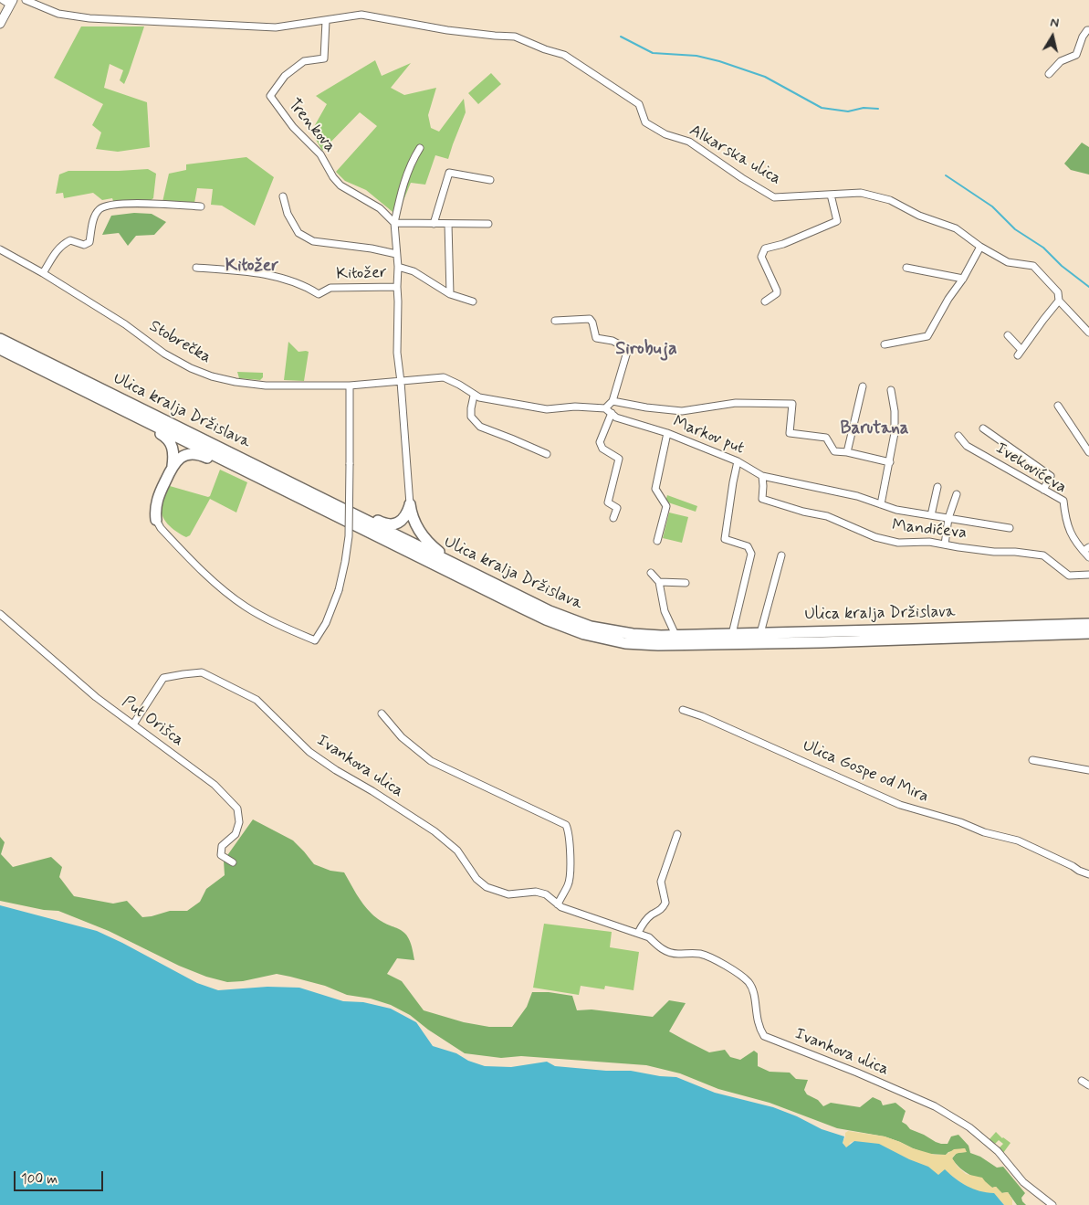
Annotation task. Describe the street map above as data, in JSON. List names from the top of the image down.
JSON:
{
  "streets": {
    "highway": ["Ulica kralja Držislava"],
    "street": [
      "Trenkova",
      "Alkarska ulica",
      "Kitožer",
      "Stobrečka",
      "Markov put",
      "Ivekovićeva",
      "Mandićeva",
      "Put Orišca",
      "Ivankova ulica",
      "Ulica Gospe od Mira"
    ]
  },
  "crossings": [
    ["Trenkova", "Alkarska ulica"],
    ["Markov put", "Mandićeva"],
    ["Put Orišca", "Ivankova ulica"]
  ],
  "districts": ["Kitožer", "Sirobuja", "Barutana"],
  "scale_bar": "100 m",
  "north": "top"
}
